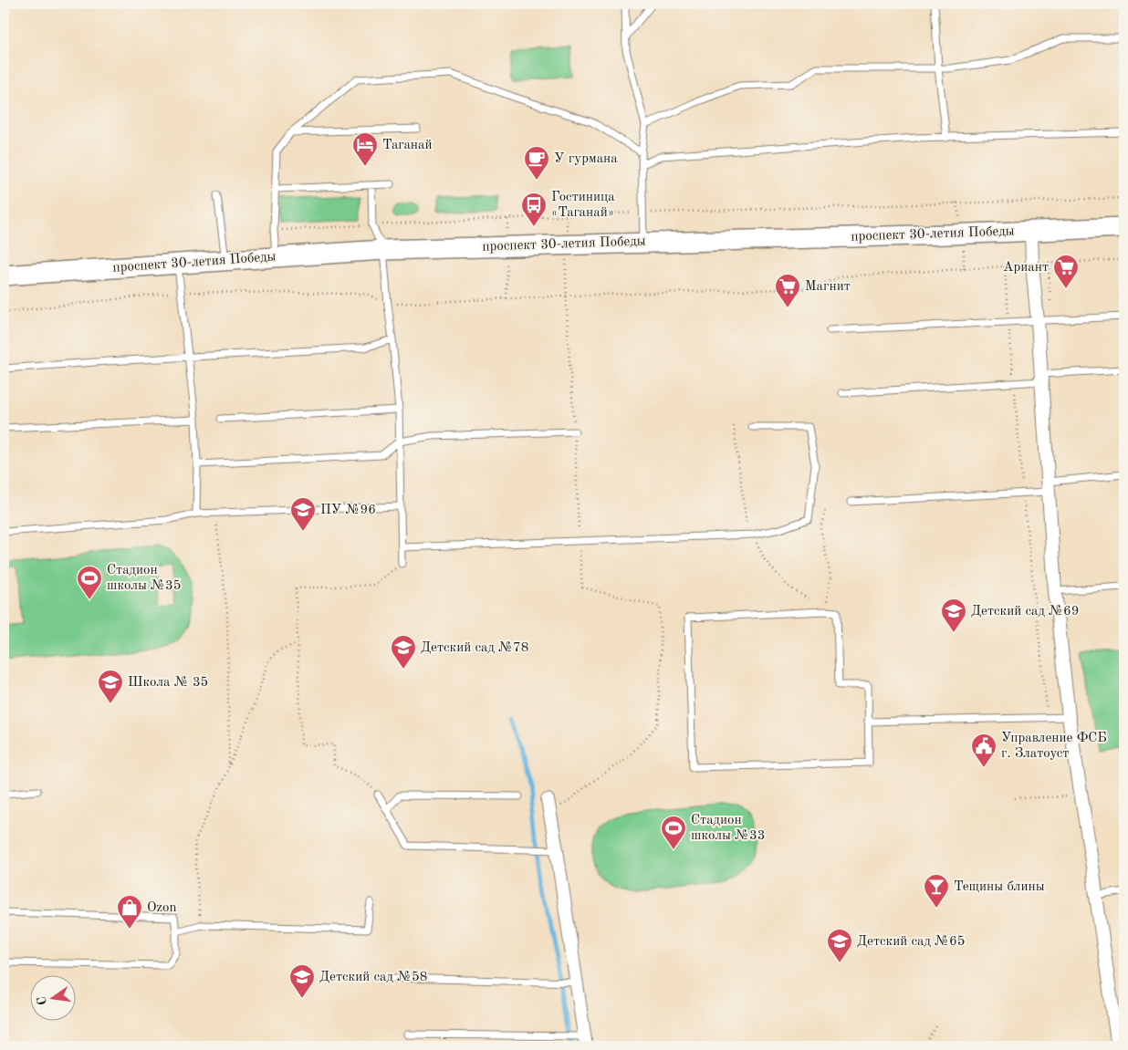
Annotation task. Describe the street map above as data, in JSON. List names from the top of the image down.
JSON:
{
  "streets": {
    "main road": ["проспект 30-летия Победы"]
  },
  "places": {
    "hotel": ["Таганай"],
    "cafe": ["У гурмана"],
    "bus stop": ["Гостиница «Таганай»"],
    "supermarket": ["Ариант", "Магнит"],
    "school or university": [
      "ПУ №96",
      "Детский сад №69",
      "Детский сад №78",
      "Школа № 35",
      "Детский сад №65",
      "Детский сад №58"
    ],
    "sports": ["Стадион школы №35", "Стадион школы №33"],
    "public building": ["Управление ФСБ г. Златоуст"],
    "bar": ["Тещины блины"],
    "shop": ["Ozon"]
  },
  "north": "left"
}
